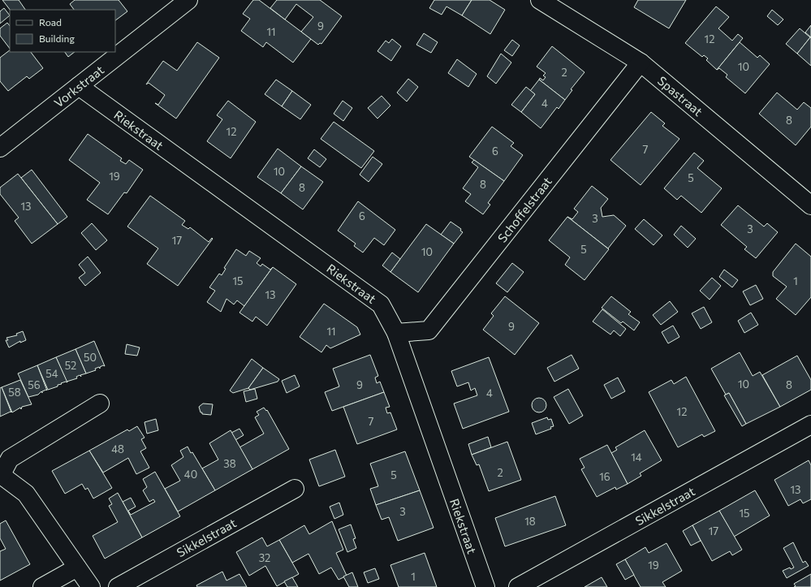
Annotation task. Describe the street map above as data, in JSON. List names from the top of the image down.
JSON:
{
  "streets": {
    "street": [
      "Vorkstraat",
      "Spastraat",
      "Riekstraat",
      "Schoffelstraat",
      "Sikkelstraat"
    ]
  },
  "crossings": [
    ["Vorkstraat", "Riekstraat"],
    ["Spastraat", "Schoffelstraat"],
    ["Riekstraat", "Schoffelstraat"]
  ],
  "house_numbers": [
    "9",
    "11",
    "12",
    "10",
    "2",
    "4",
    "8",
    "12",
    "7",
    "6",
    "10",
    "19",
    "5",
    "8",
    "8",
    "13",
    "6",
    "3",
    "3",
    "17",
    "5",
    "10",
    "15",
    "1",
    "13",
    "9",
    "11",
    "50",
    "52",
    "54",
    "10",
    "56",
    "9",
    "8",
    "58",
    "4",
    "12",
    "7",
    "48",
    "14",
    "38",
    "2",
    "40",
    "5",
    "16",
    "13",
    "3",
    "15",
    "18",
    "17",
    "32",
    "19",
    "1"
  ],
  "legend": ["Road", "Building"]
}
